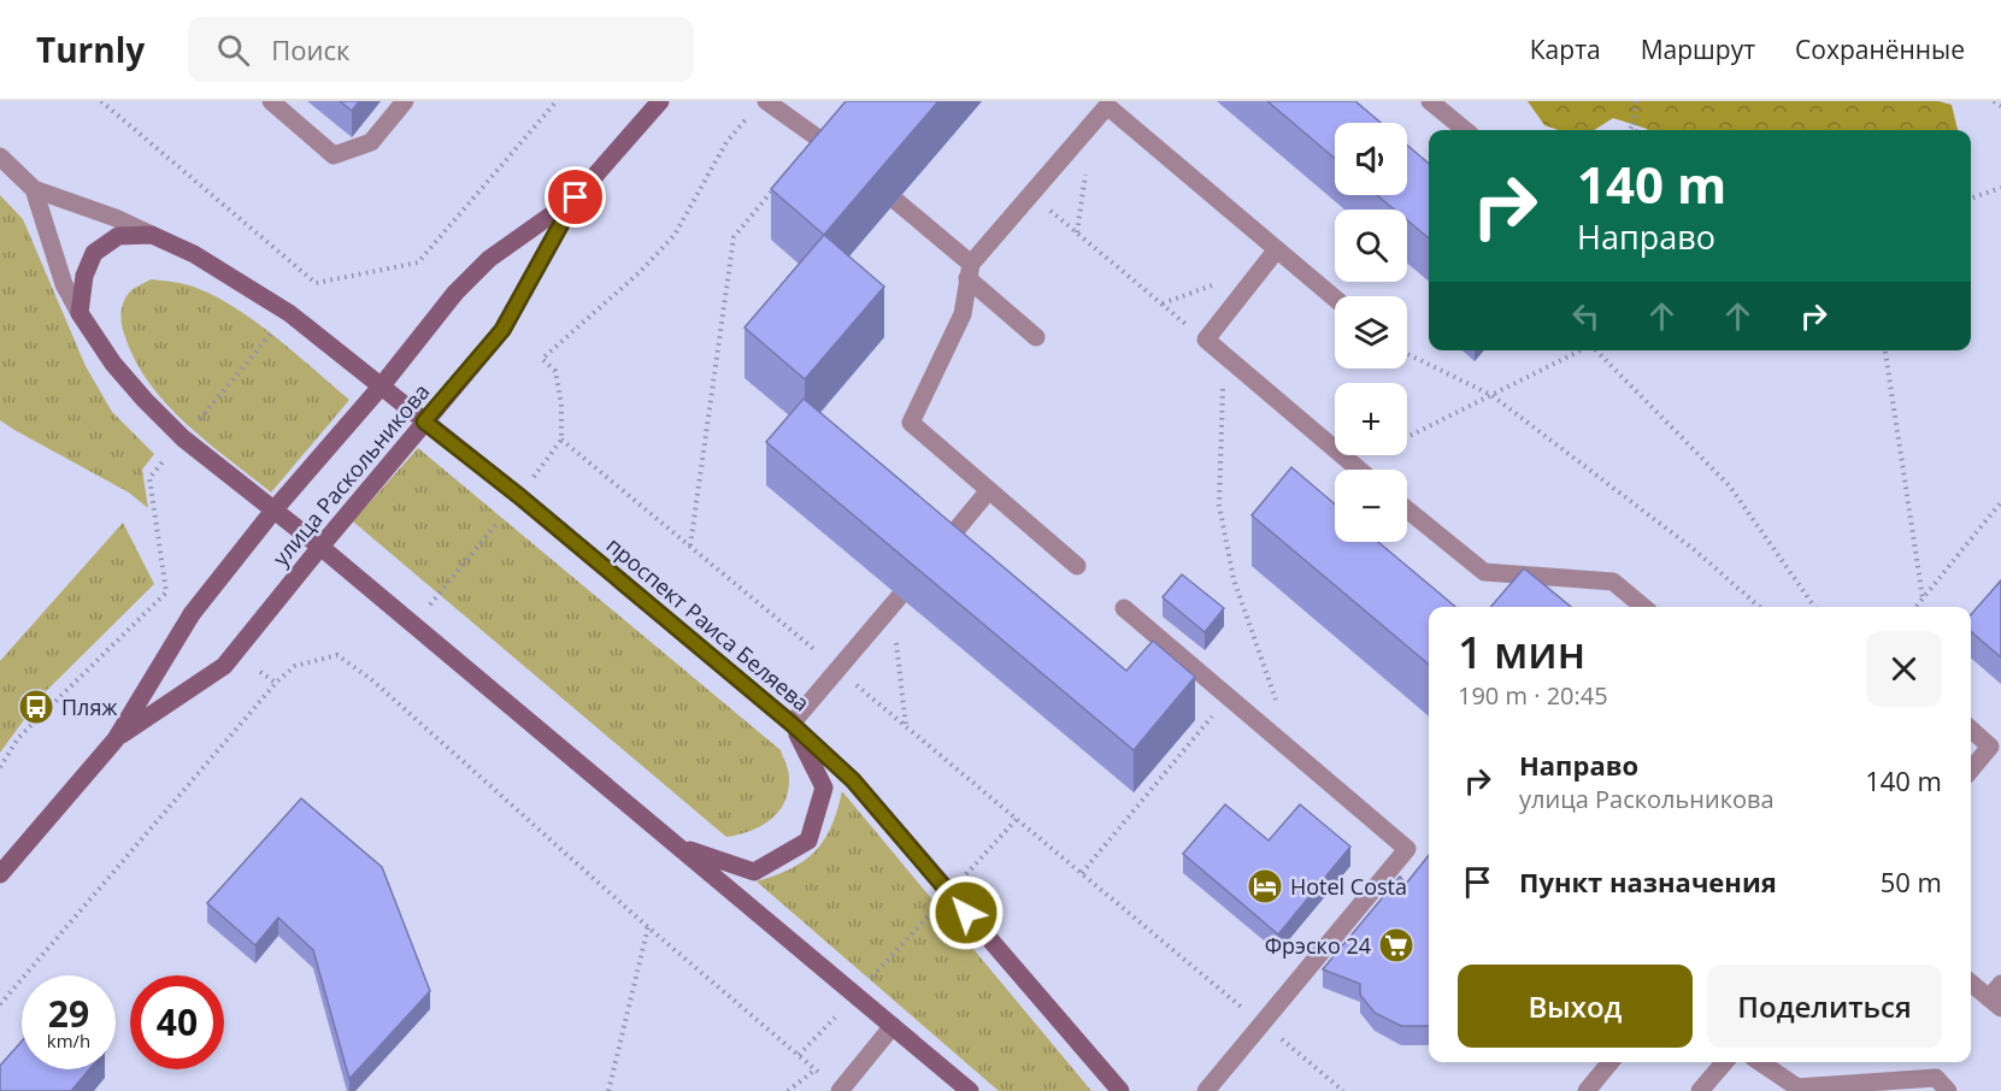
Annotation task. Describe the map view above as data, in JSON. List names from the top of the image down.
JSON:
{
  "streets": {
    "street": ["улица Раскольникова", "проспект Раиса Беляева"]
  },
  "crossings": [
    ["улица Раскольникова", "проспект Раиса Беляева"]
  ],
  "places": {
    "bus stop": ["Пляж"],
    "hotel": ["Hotel Costa"],
    "supermarket": ["Фрэско 24"]
  },
  "page": {
    "header": "Turnly",
    "search": "Поиск",
    "nav": ["Карта", "Маршрут", "Сохранённые"],
    "map_buttons": ["+", "−"],
    "turn": ["140 m", "Направо"],
    "heading": ["1 мин", "190 m · 20:45"],
    "list": [
      {
        "name": "Направо",
        "note": "улица Раскольникова",
        "value": "140 m"
      },
      {
        "name": "Пункт назначения",
        "value": "50 m"
      }
    ],
    "buttons": ["Выход", "Поделиться"],
    "speed": "29 km/h",
    "limit": "40"
  }
}
